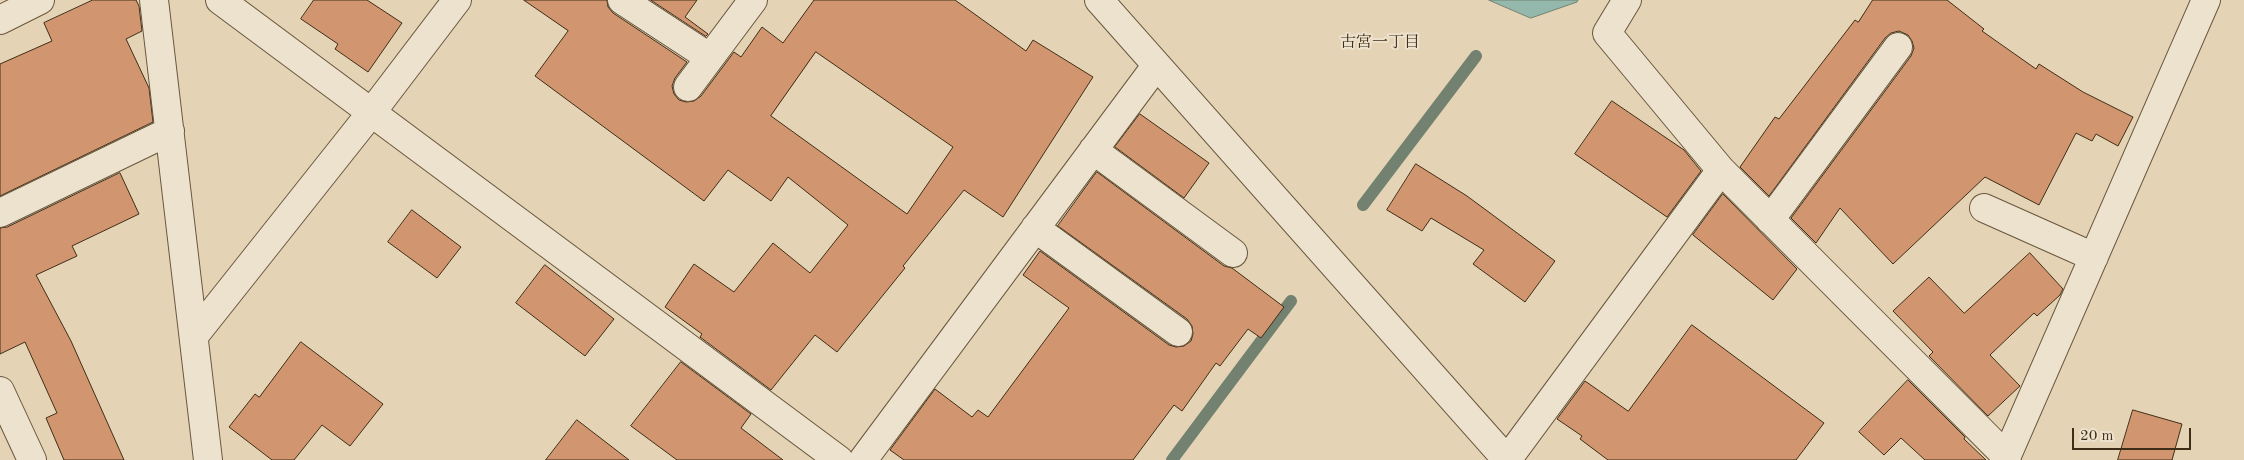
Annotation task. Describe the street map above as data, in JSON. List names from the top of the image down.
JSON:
{
  "districts": ["古宮一丁目"],
  "scale_bar": "20 m"
}
